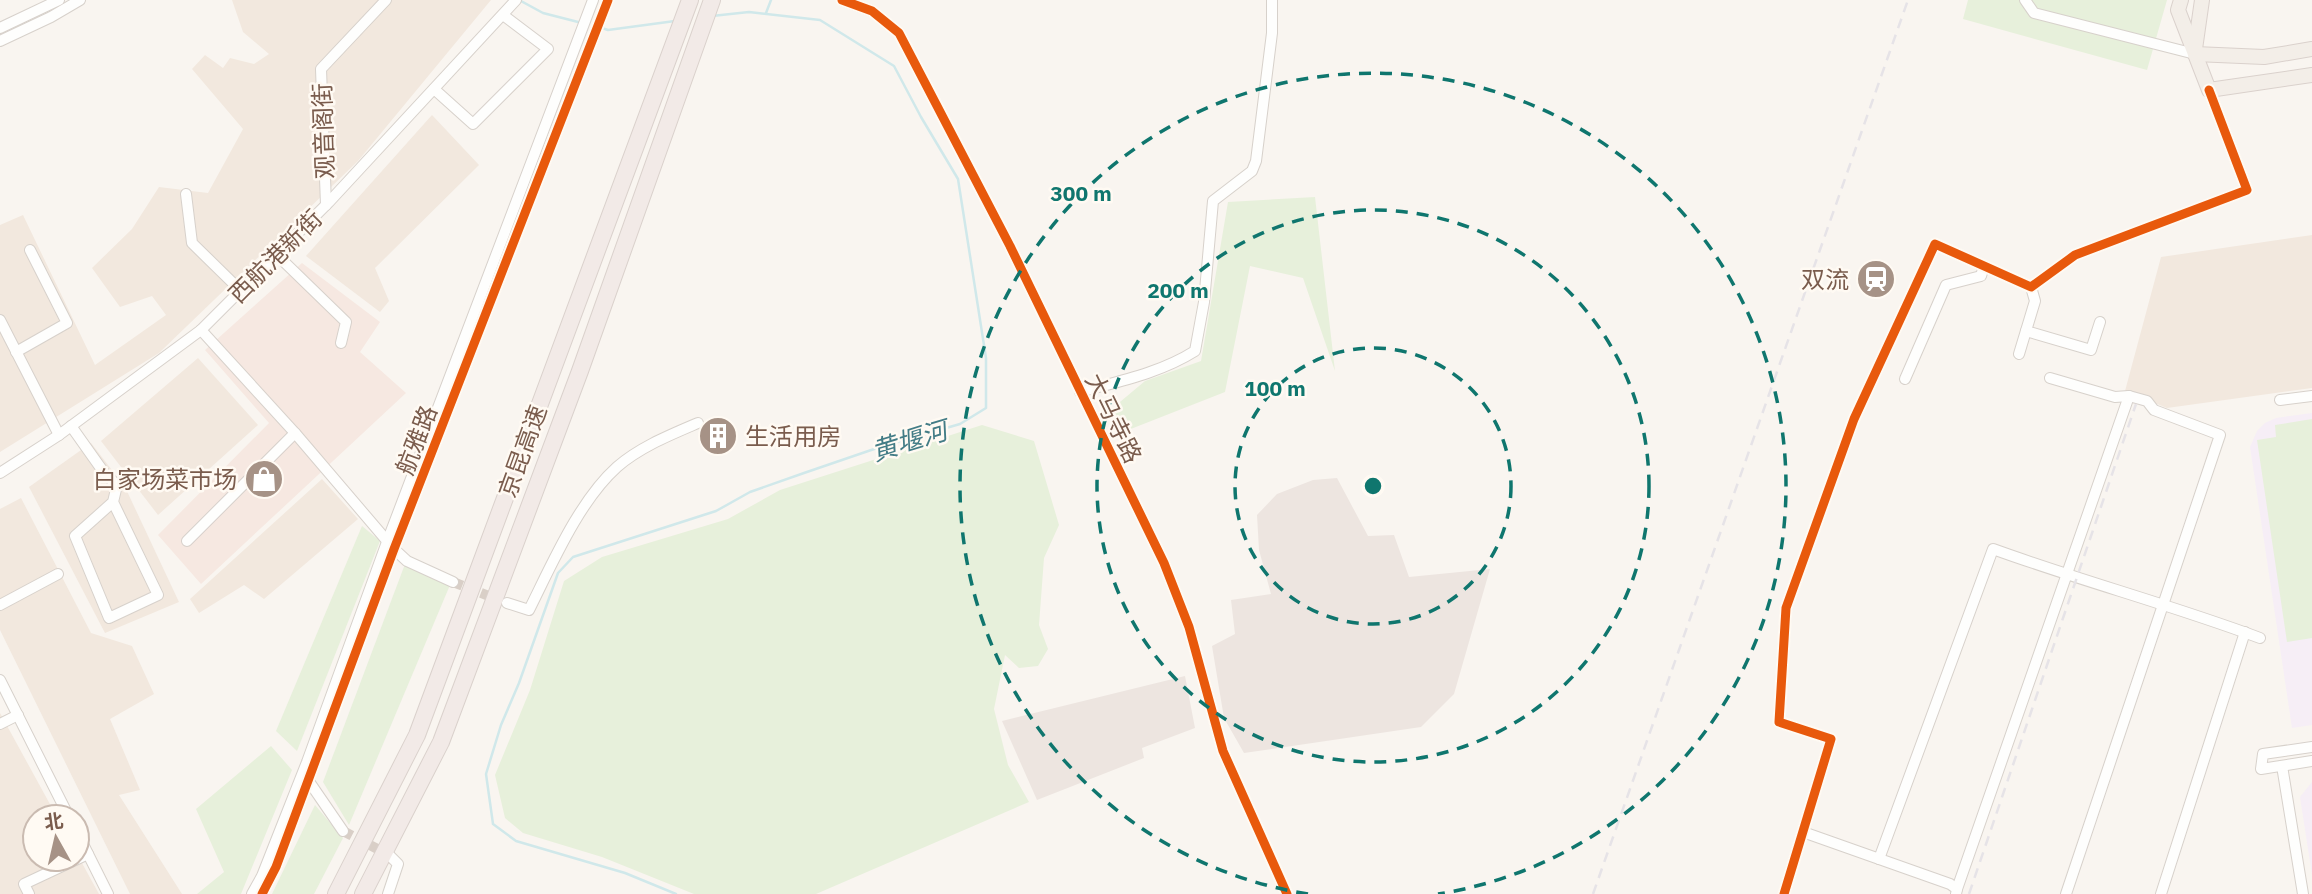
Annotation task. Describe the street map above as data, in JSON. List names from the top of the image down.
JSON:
{
  "streets": {
    "highway": ["京昆高速"],
    "street": [
      "观音阁街",
      "西航港新街",
      "大马寺路",
      "航雅路"
    ]
  },
  "crossings": [
    ["观音阁街", "西航港新街"]
  ],
  "water": ["黄堰河"],
  "places": {
    "station": ["双流"],
    "building": ["生活用房"],
    "shop": ["白家场菜市场"]
  },
  "north": "top",
  "rings": ["300 m", "200 m", "100 m"]
}
